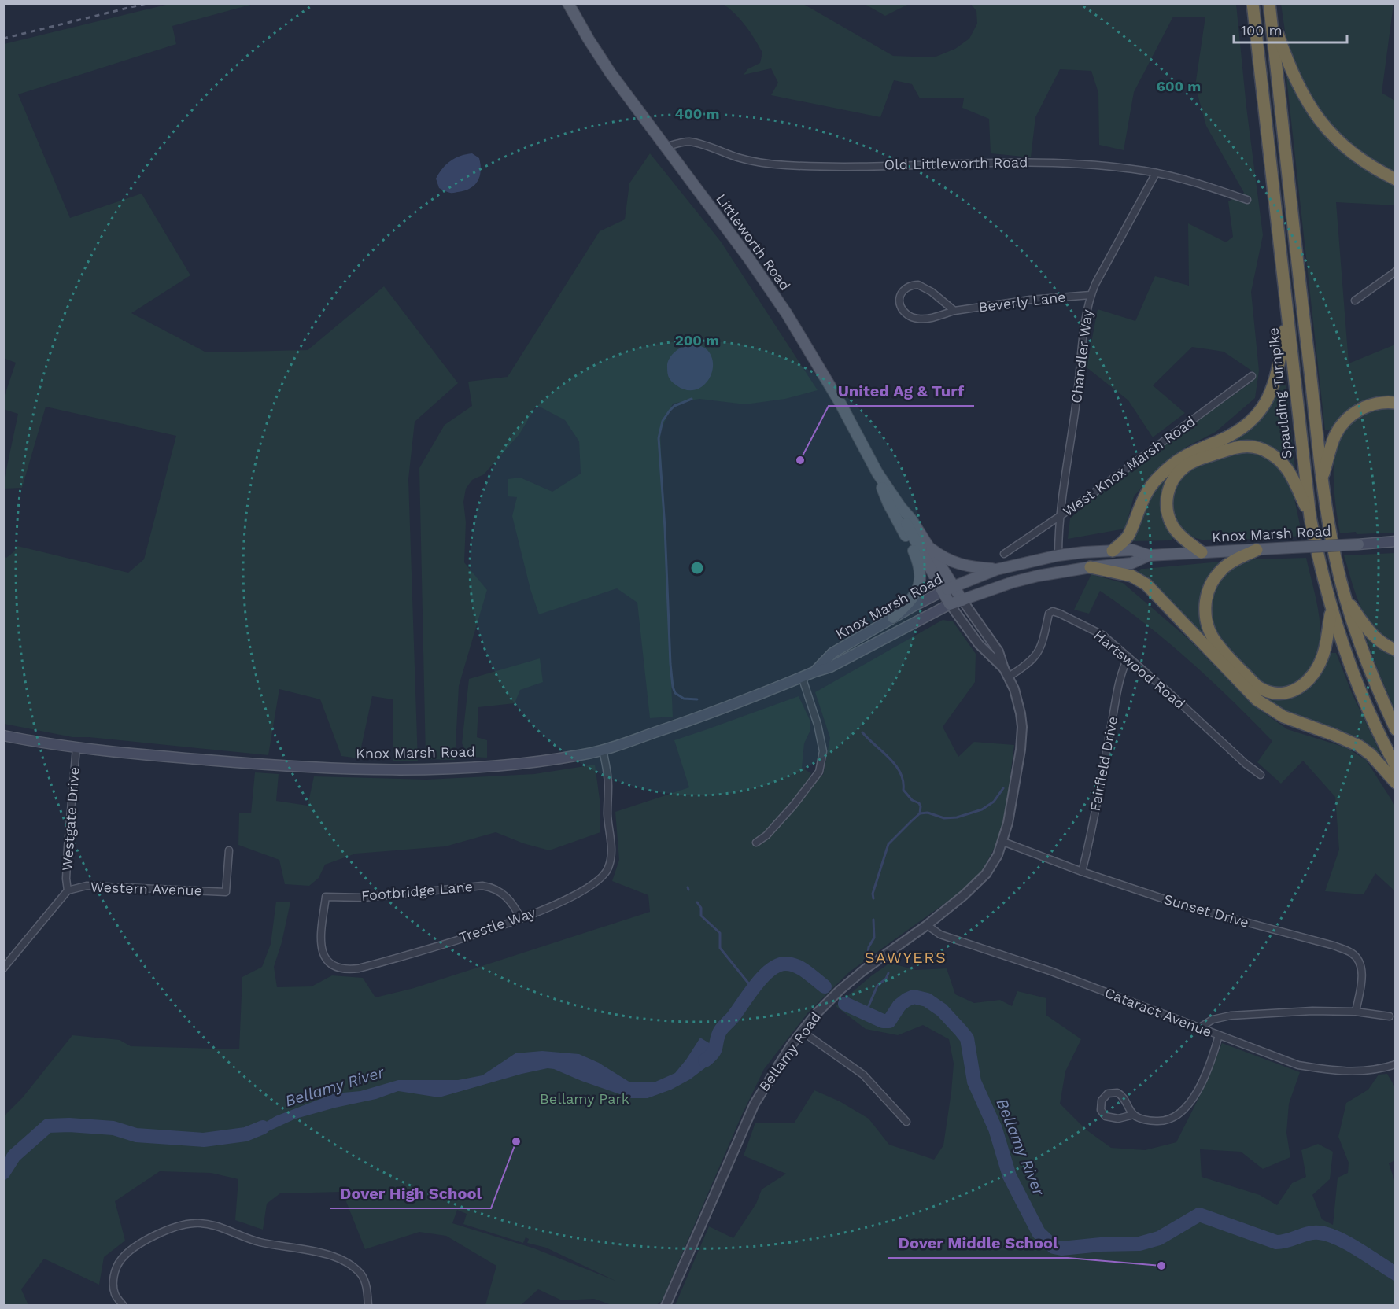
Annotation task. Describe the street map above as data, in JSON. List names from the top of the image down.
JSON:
{
  "streets": {
    "highway": ["Spaulding Turnpike"],
    "main road": ["Littleworth Road", "Knox Marsh Road"],
    "street": [
      "Old Littleworth Road",
      "Beverly Lane",
      "Chandler Way",
      "West Knox Marsh Road",
      "Hartswood Road",
      "Fairfield Drive",
      "Westgate Drive",
      "Western Avenue",
      "Footbridge Lane",
      "Sunset Drive",
      "Trestle Way",
      "Cataract Avenue",
      "Bellamy Road"
    ]
  },
  "crossings": [
    ["Old Littleworth Road", "Littleworth Road"],
    ["Old Littleworth Road", "Chandler Way"],
    ["Littleworth Road", "Knox Marsh Road"],
    ["Littleworth Road", "Bellamy Road"],
    ["Beverly Lane", "Chandler Way"],
    ["Chandler Way", "West Knox Marsh Road"],
    ["Chandler Way", "Knox Marsh Road"],
    ["Knox Marsh Road", "Westgate Drive"],
    ["Knox Marsh Road", "Trestle Way"],
    ["Knox Marsh Road", "Bellamy Road"],
    ["Hartswood Road", "Fairfield Drive"],
    ["Hartswood Road", "Bellamy Road"],
    ["Fairfield Drive", "Sunset Drive"],
    ["Westgate Drive", "Western Avenue"],
    ["Footbridge Lane", "Trestle Way"],
    ["Sunset Drive", "Bellamy Road"],
    ["Cataract Avenue", "Bellamy Road"]
  ],
  "districts": ["SAWYERS"],
  "water": ["Bellamy River"],
  "parks": ["Bellamy Park"],
  "places": ["United Ag & Turf", "Dover High School", "Dover Middle School"],
  "scale_bar": "100 m",
  "rings": ["600 m", "400 m", "200 m"]
}
